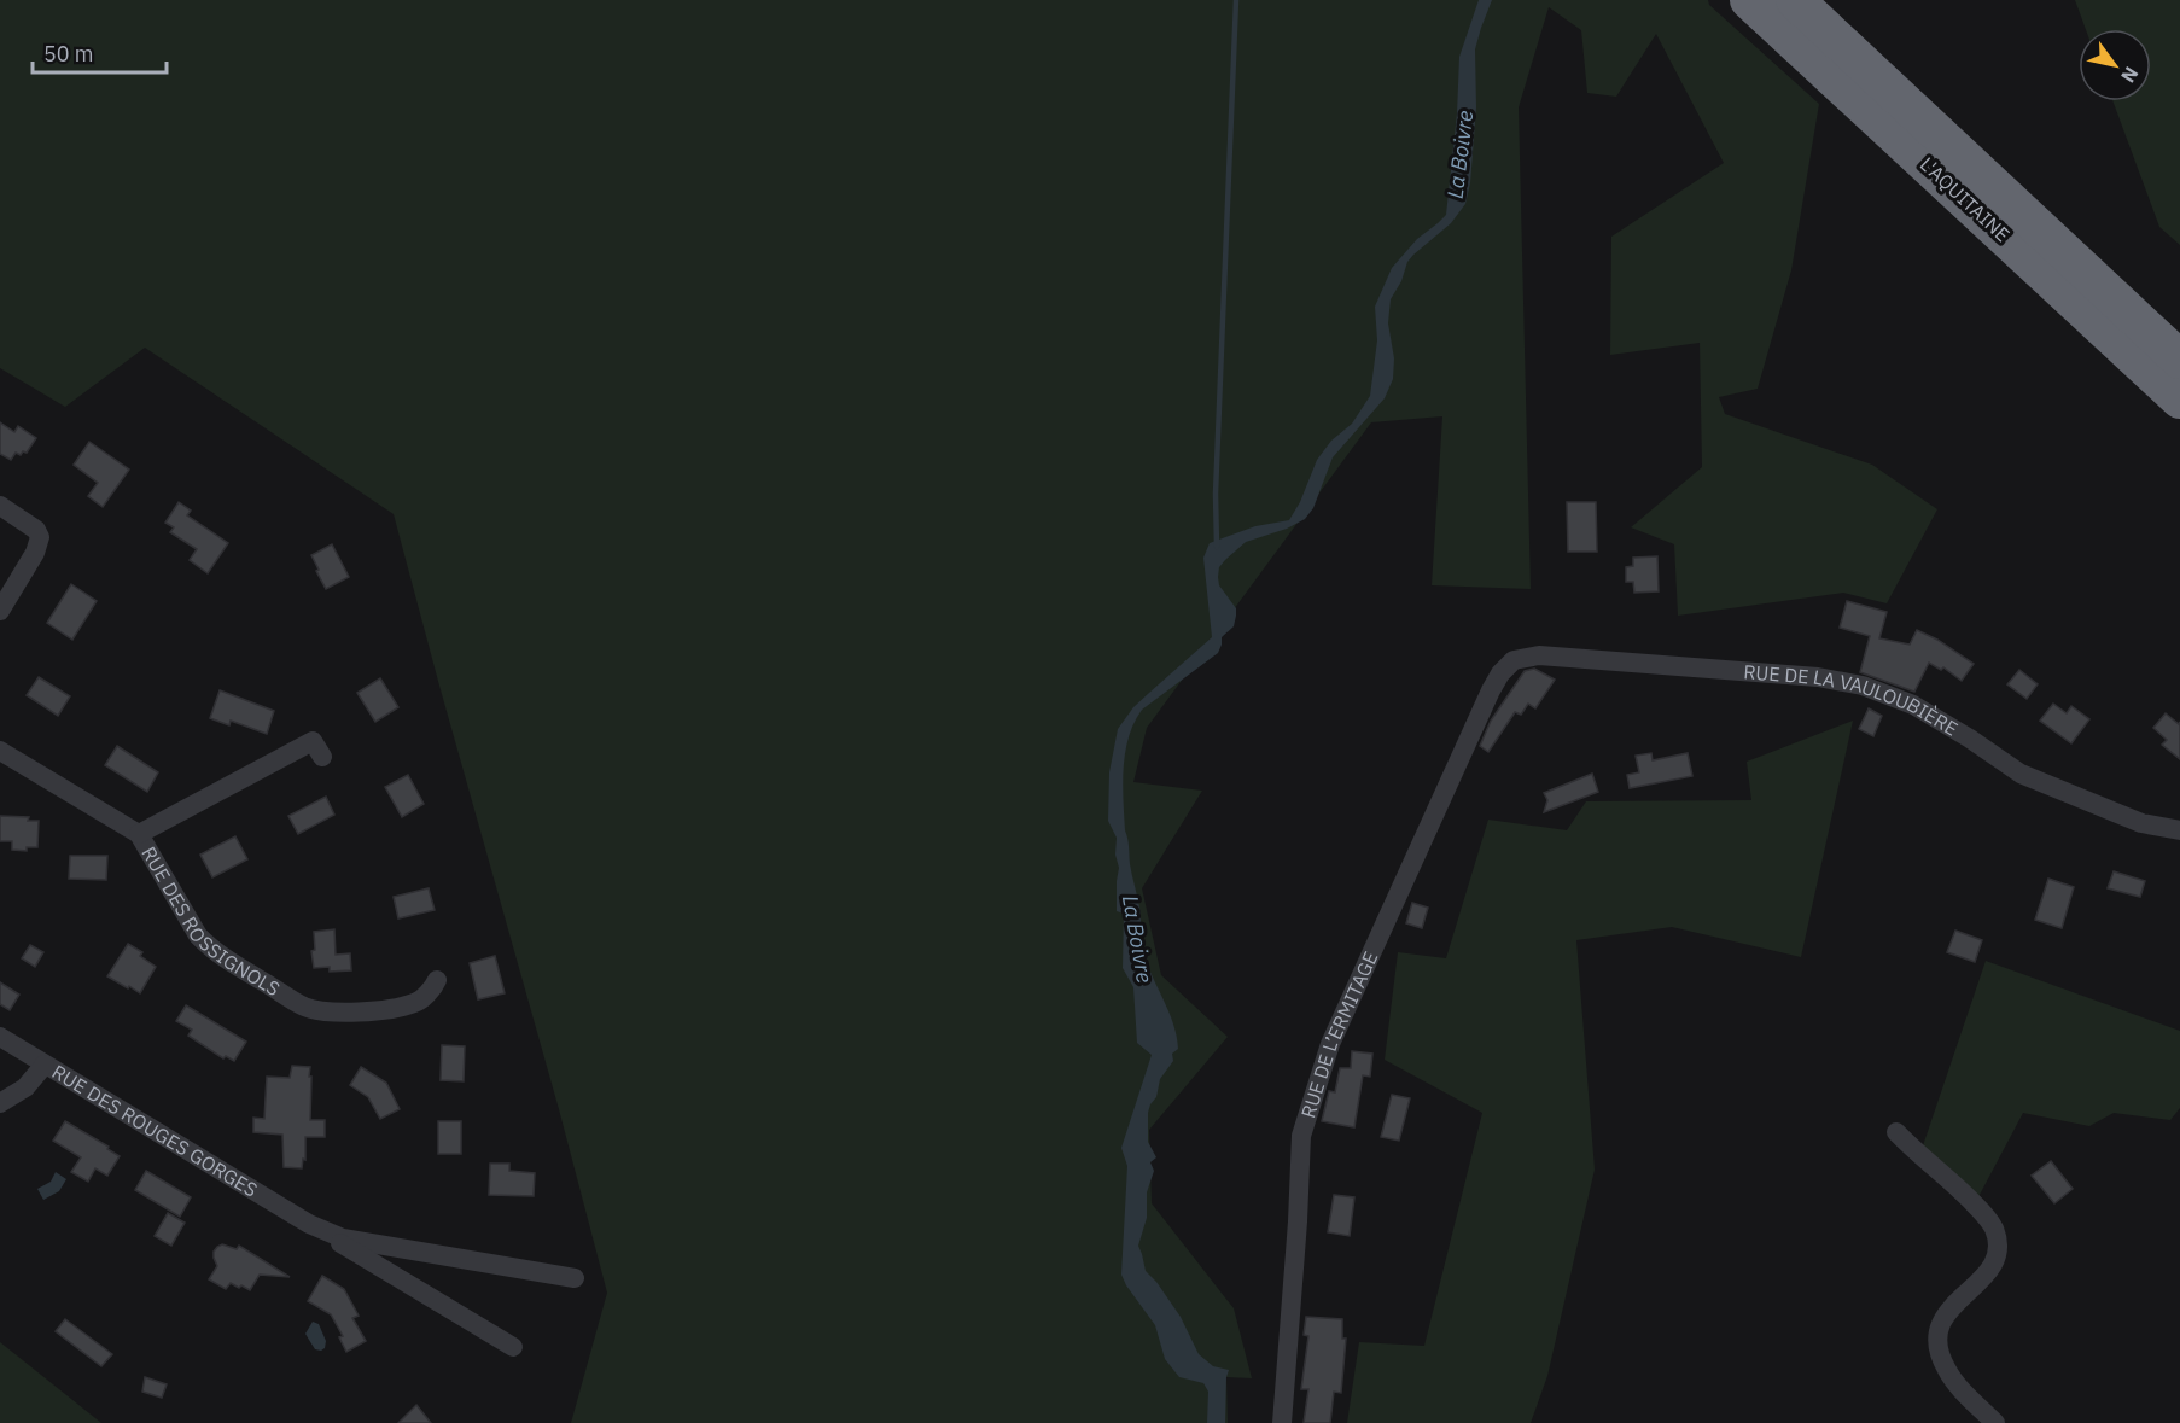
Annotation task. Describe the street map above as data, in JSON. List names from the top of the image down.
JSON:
{
  "streets": {
    "highway": ["L'AQUITAINE"],
    "street": [
      "RUE DE LA VAULOUBIÈRE",
      "RUE DES ROSSIGNOLS",
      "RUE DE L’ERMITAGE",
      "RUE DES ROUGES GORGES"
    ]
  },
  "crossings": [
    ["RUE DE LA VAULOUBIÈRE", "RUE DE L’ERMITAGE"]
  ],
  "water": ["La Boivre"],
  "scale_bar": "50 m",
  "north": "bottom right"
}
